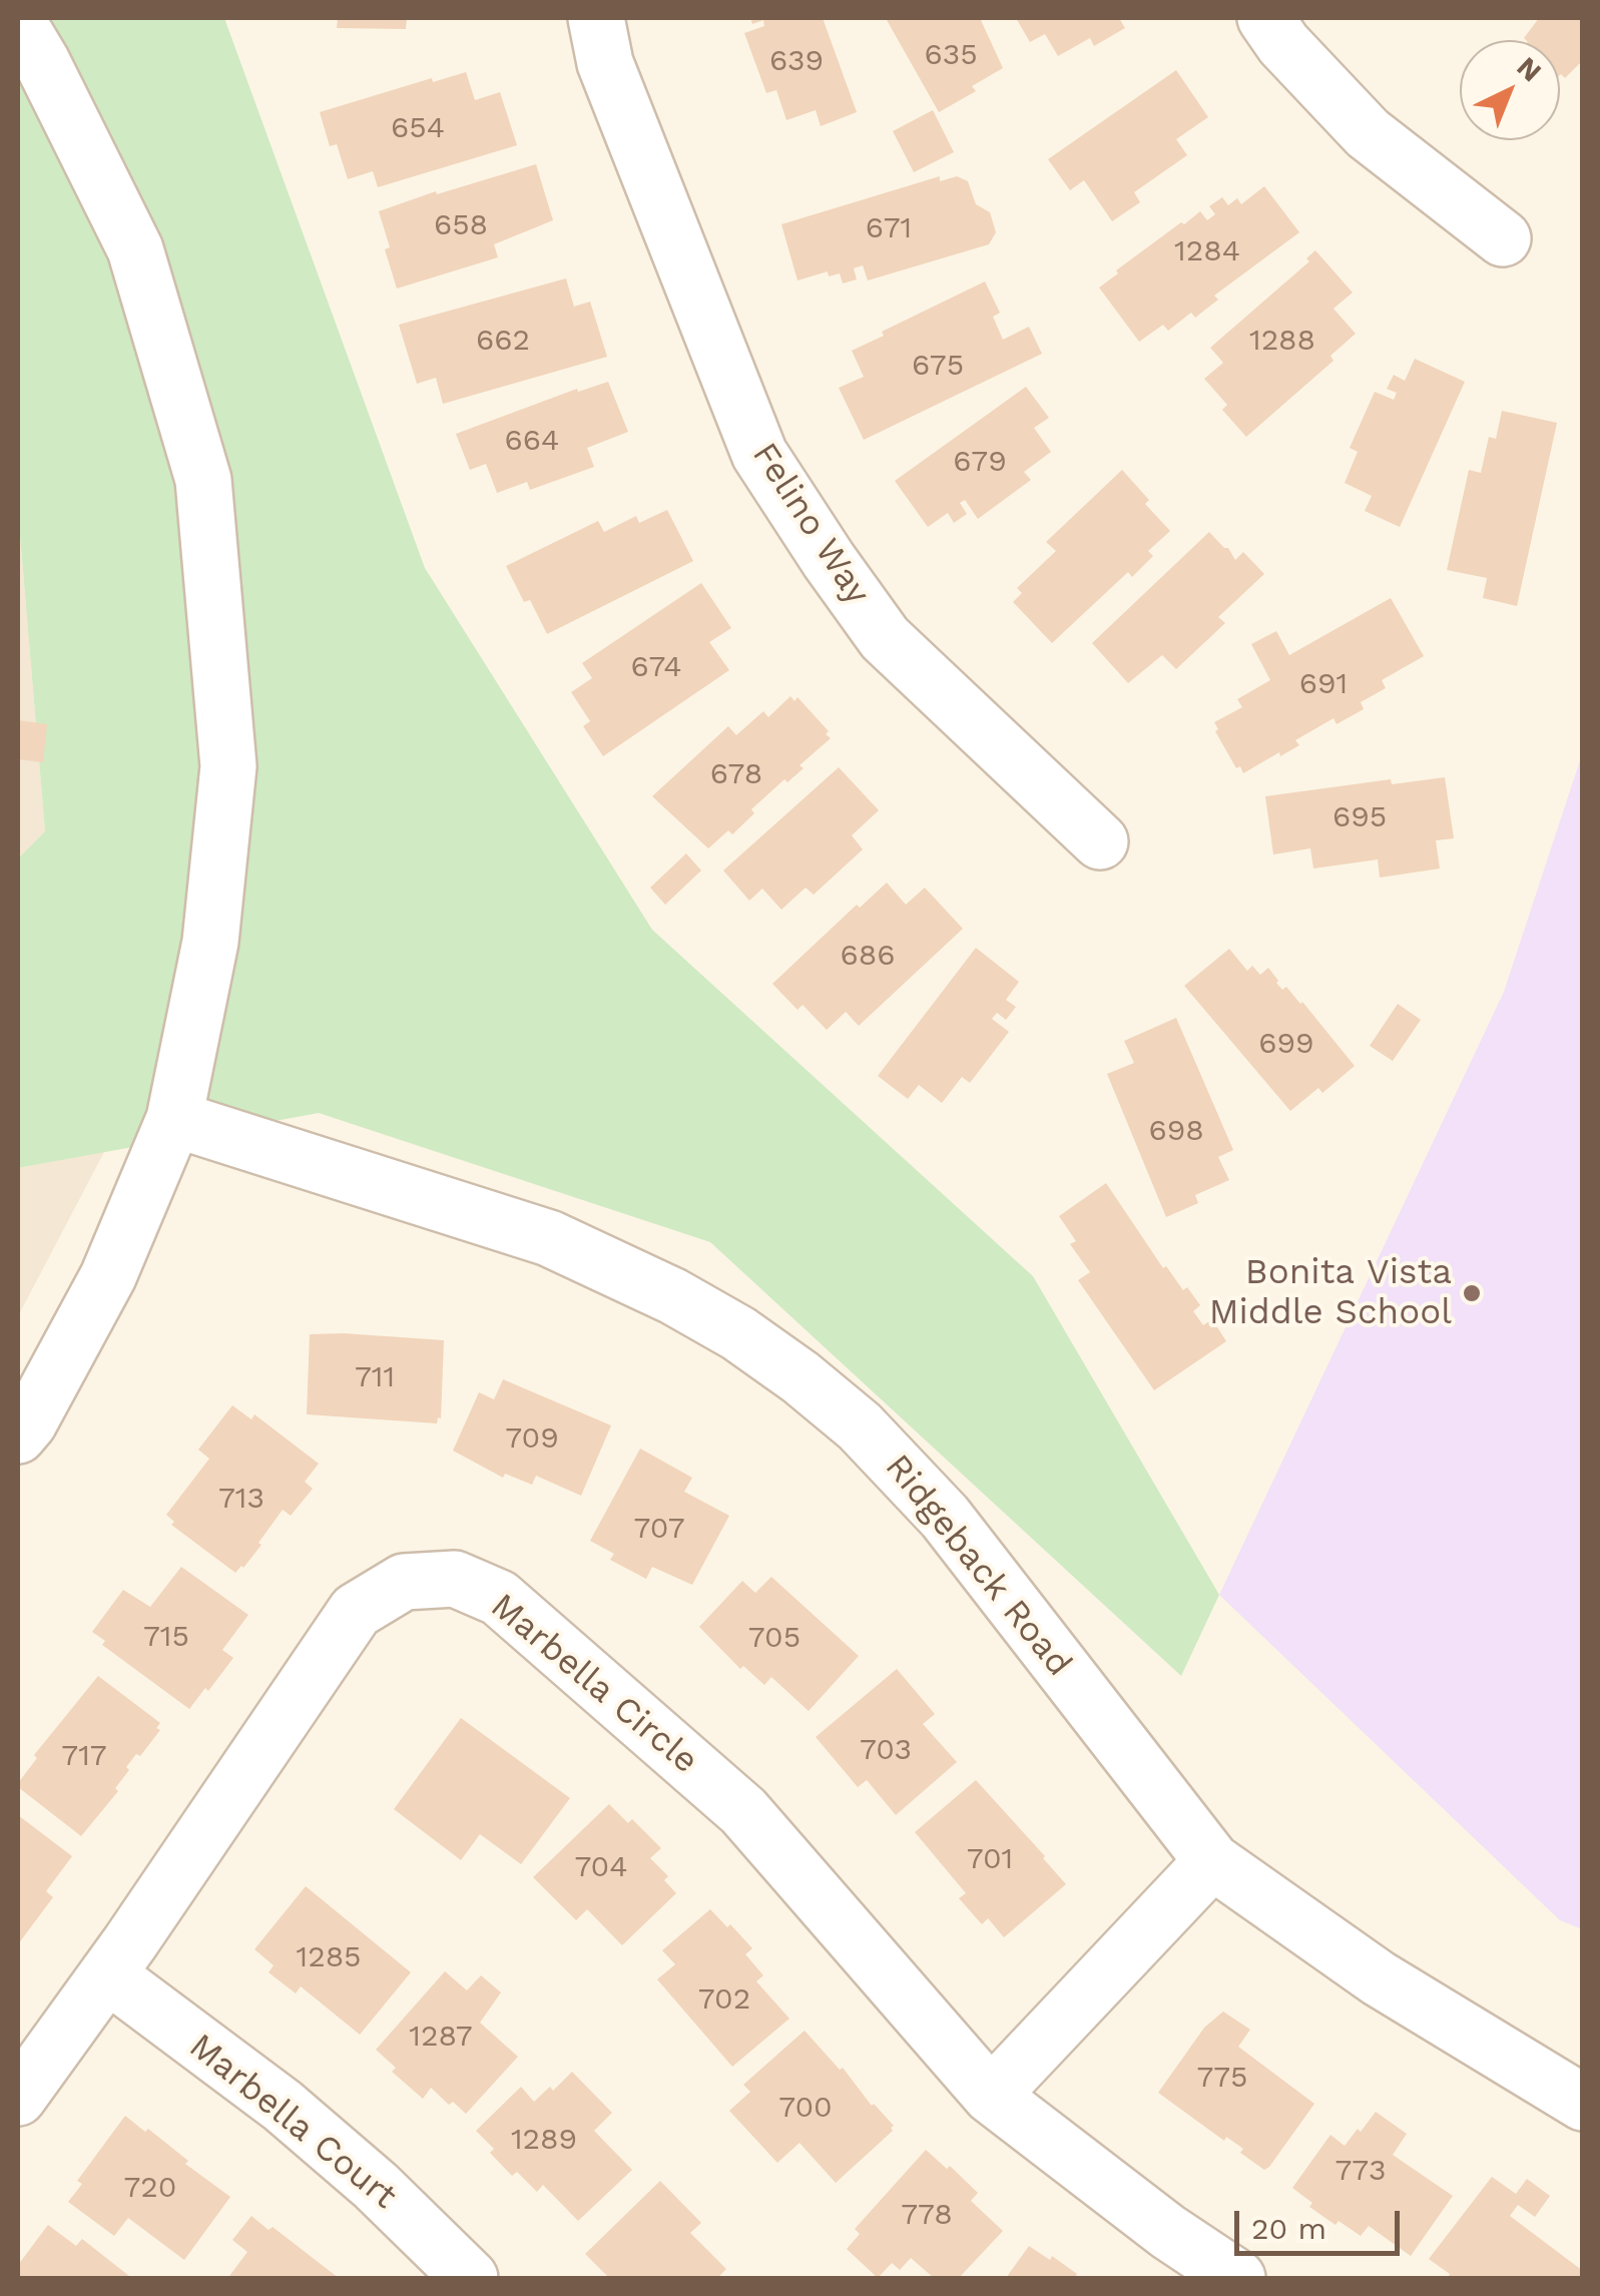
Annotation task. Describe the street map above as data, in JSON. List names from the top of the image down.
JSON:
{
  "streets": {
    "street": [
      "Felino Way",
      "Ridgeback Road",
      "Marbella Circle",
      "Marbella Court"
    ]
  },
  "crossings": [
    ["Marbella Circle", "Marbella Court"]
  ],
  "places": ["Bonita Vista Middle School"],
  "house_numbers": [
    "635",
    "639",
    "654",
    "658",
    "671",
    "1284",
    "662",
    "1288",
    "675",
    "664",
    "679",
    "674",
    "691",
    "678",
    "695",
    "686",
    "699",
    "698",
    "711",
    "709",
    "713",
    "707",
    "715",
    "705",
    "703",
    "717",
    "701",
    "704",
    "1285",
    "702",
    "1287",
    "775",
    "700",
    "1289",
    "773",
    "720",
    "778"
  ],
  "scale_bar": "20 m",
  "north": "top right"
}
